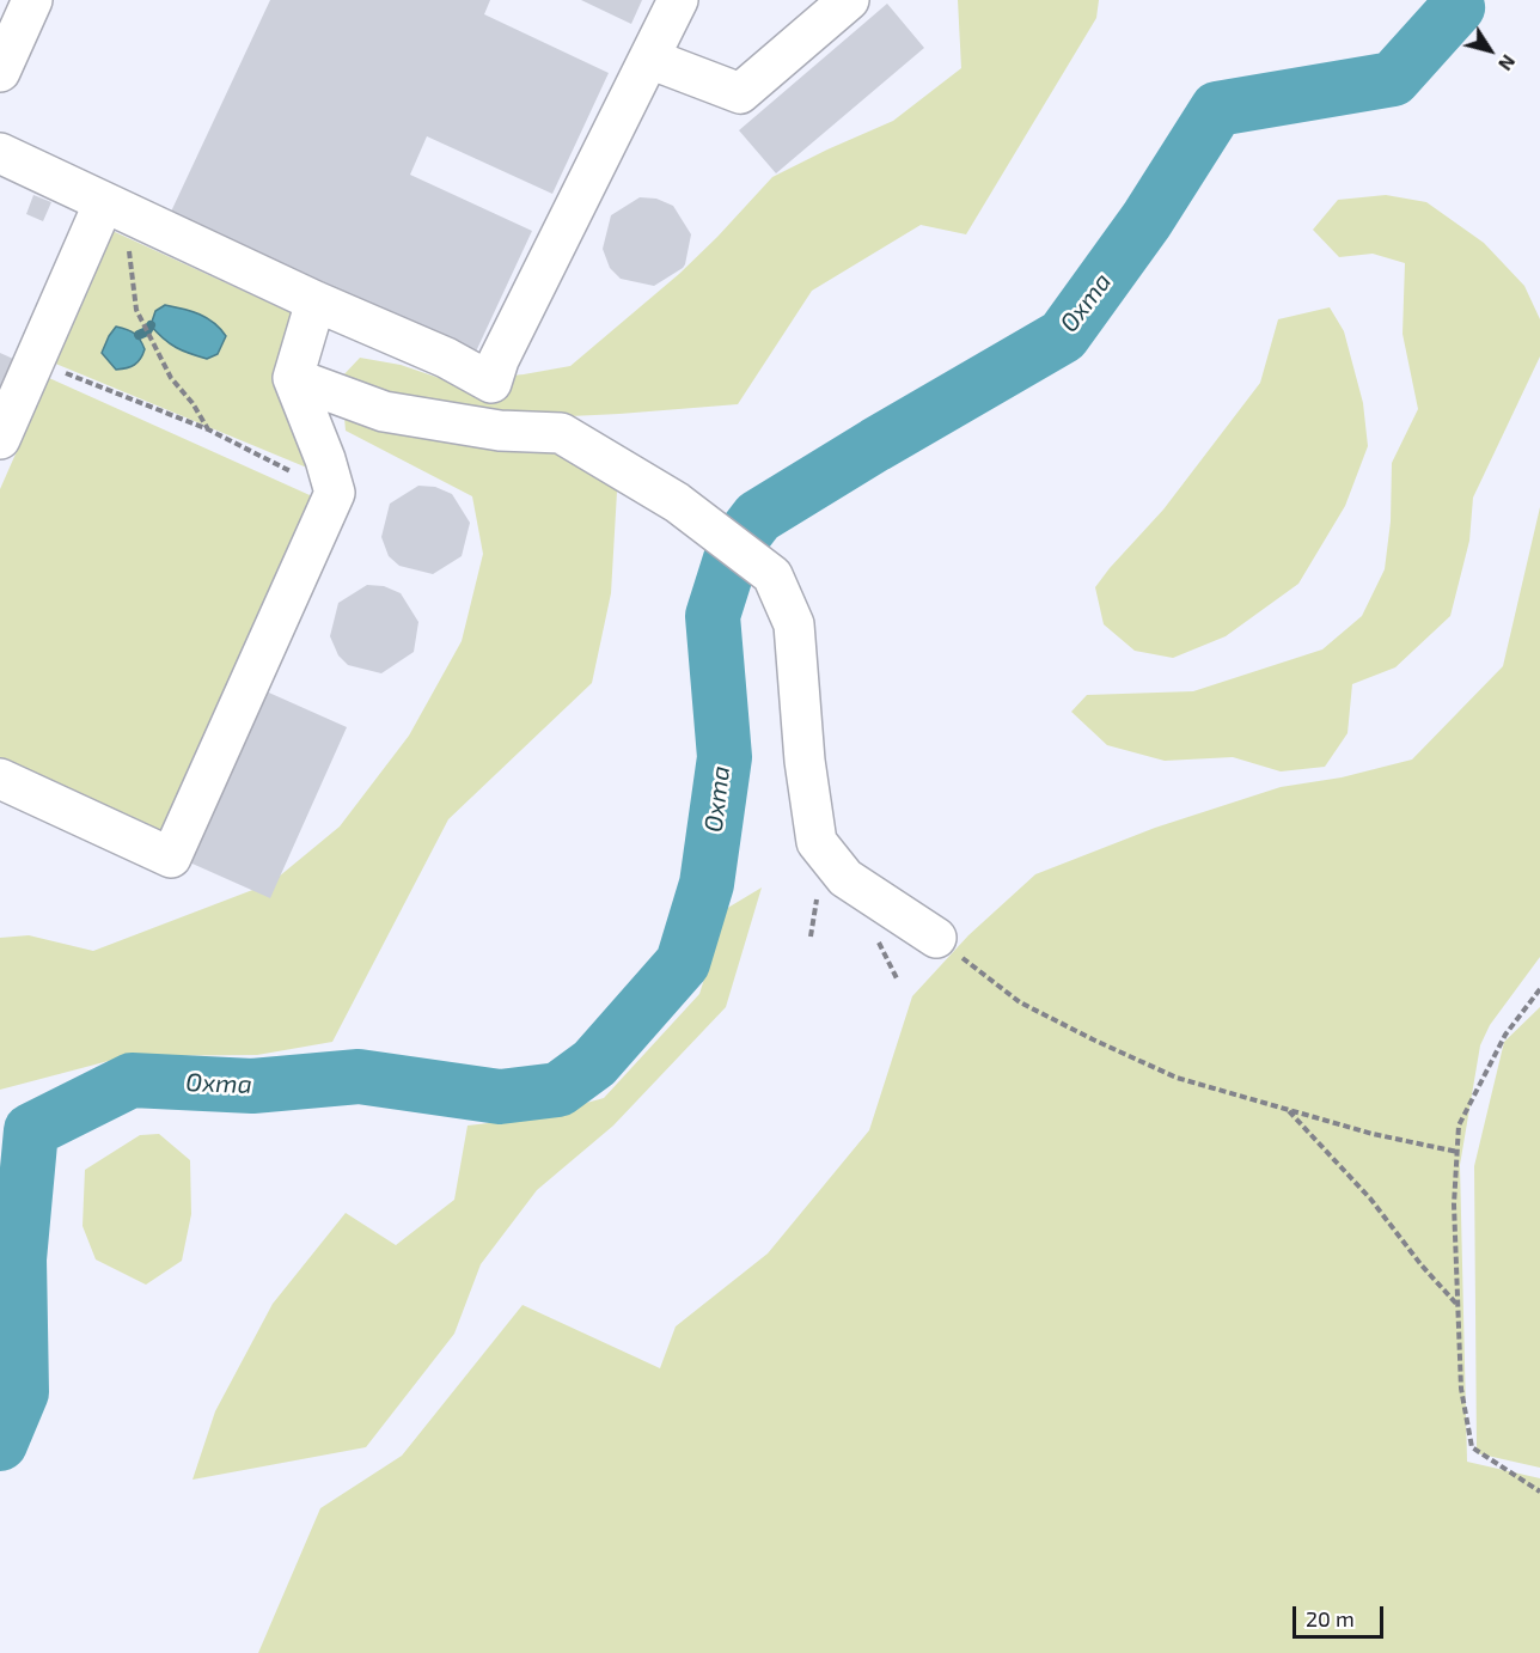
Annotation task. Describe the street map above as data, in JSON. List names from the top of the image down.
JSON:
{
  "water": ["Охта"],
  "scale_bar": "20 m",
  "north": "bottom right"
}
